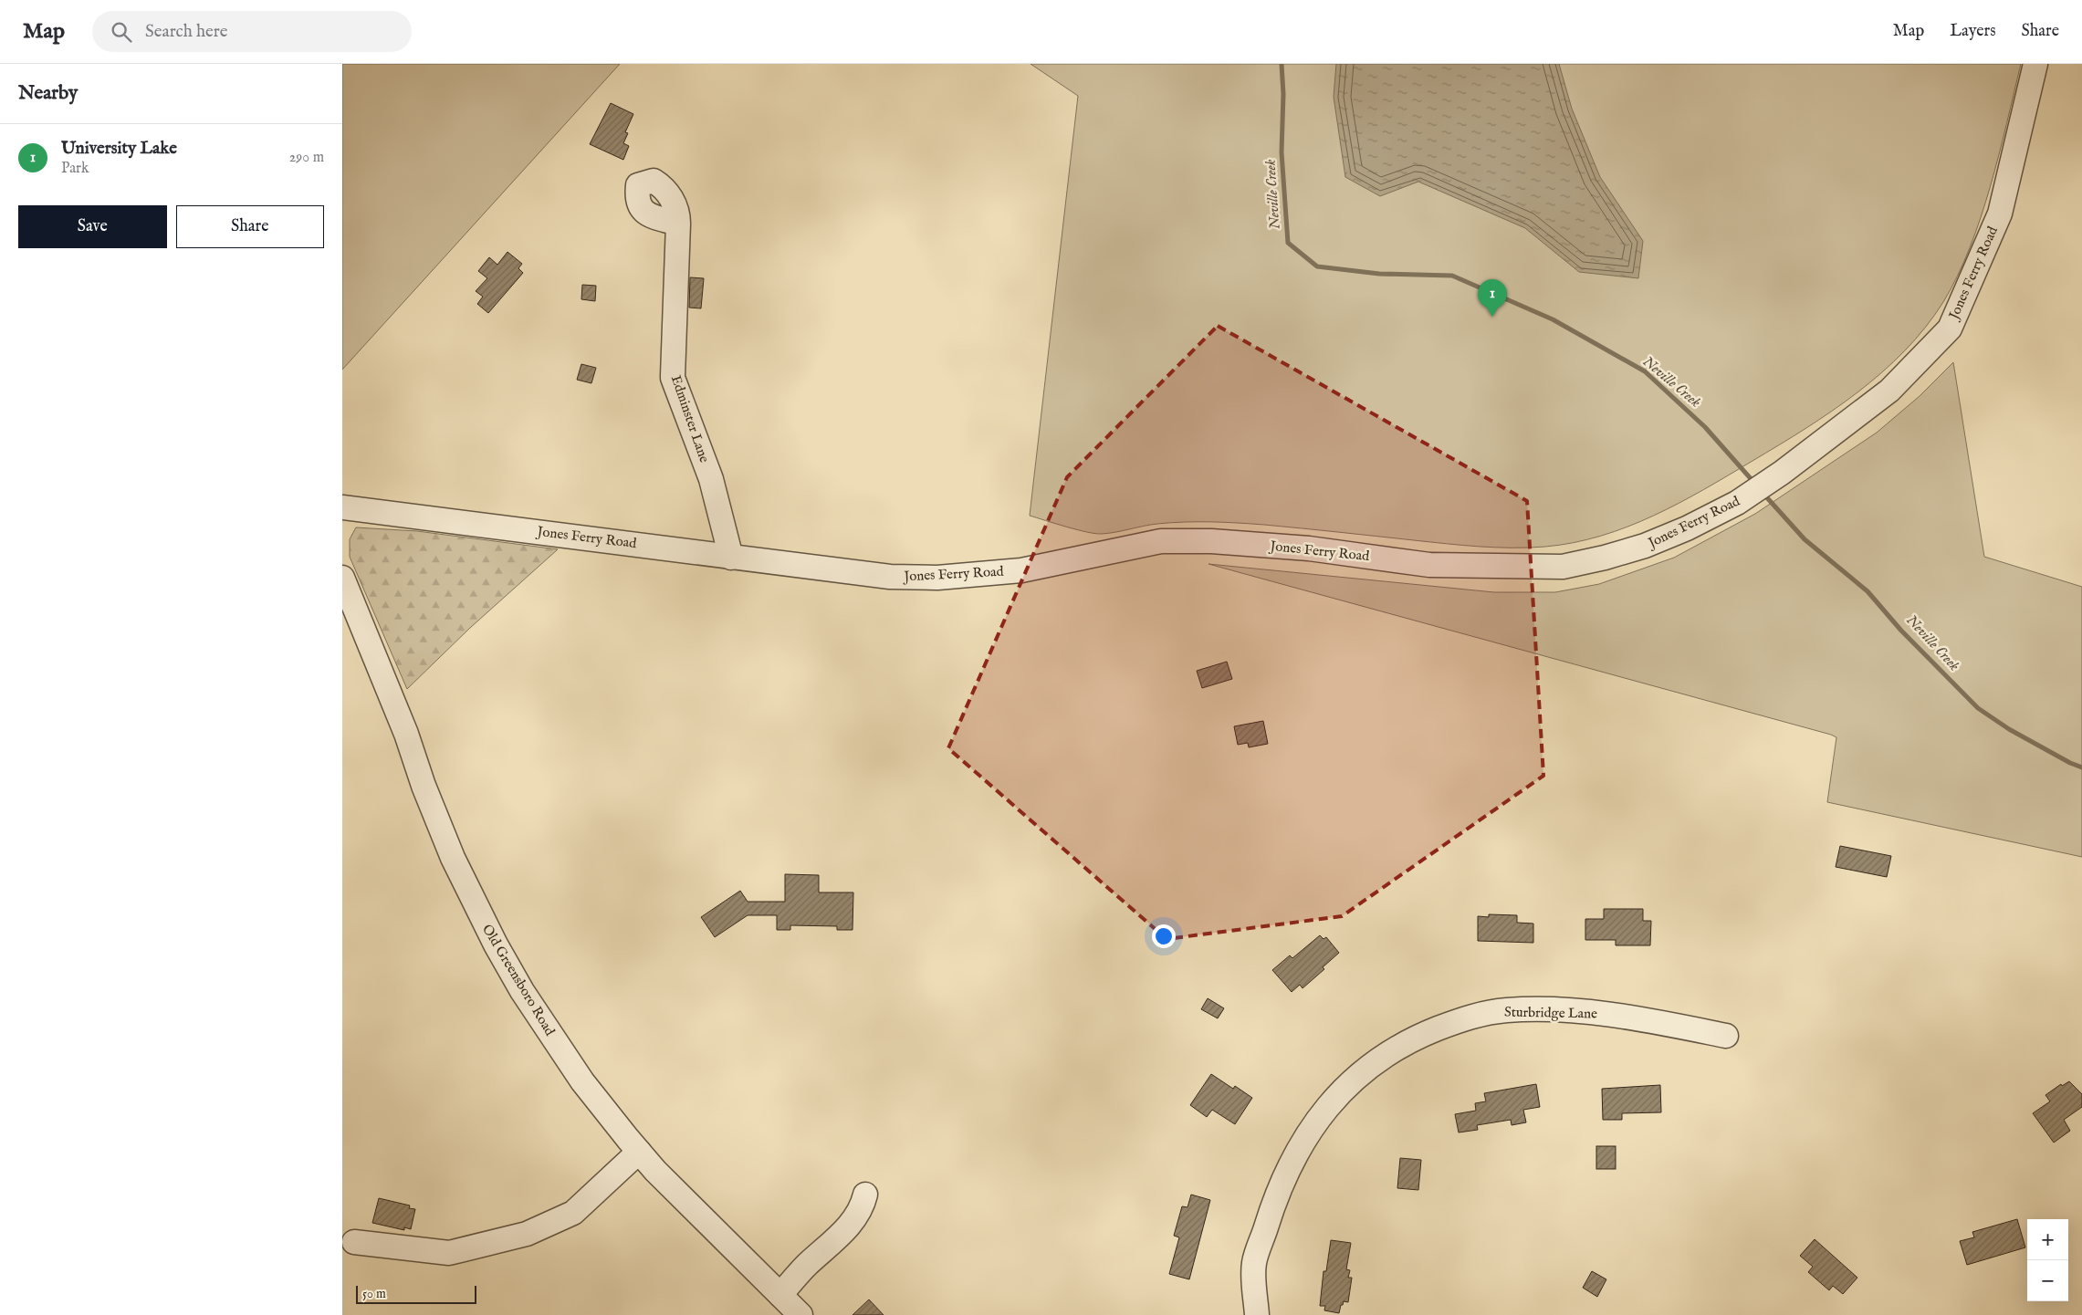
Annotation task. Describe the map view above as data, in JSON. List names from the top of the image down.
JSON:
{
  "streets": {
    "street": [
      "Jones Ferry Road",
      "Edminster Lane",
      "Old Greensboro Road",
      "Sturbridge Lane"
    ]
  },
  "crossings": [
    ["Jones Ferry Road", "Edminster Lane"]
  ],
  "water": ["Neville Creek"],
  "scale_bar": "50 m",
  "page": {
    "header": "Map",
    "search": "Search here",
    "nav": ["Map", "Layers", "Share"],
    "heading": "Nearby",
    "list": [
      {
        "mark": "1",
        "name": "University Lake",
        "note": "Park",
        "value": "290 m"
      }
    ],
    "buttons": ["Save", "Share"],
    "pins": "1",
    "map_buttons": ["+", "−"],
    "scale": "50 m"
  }
}
